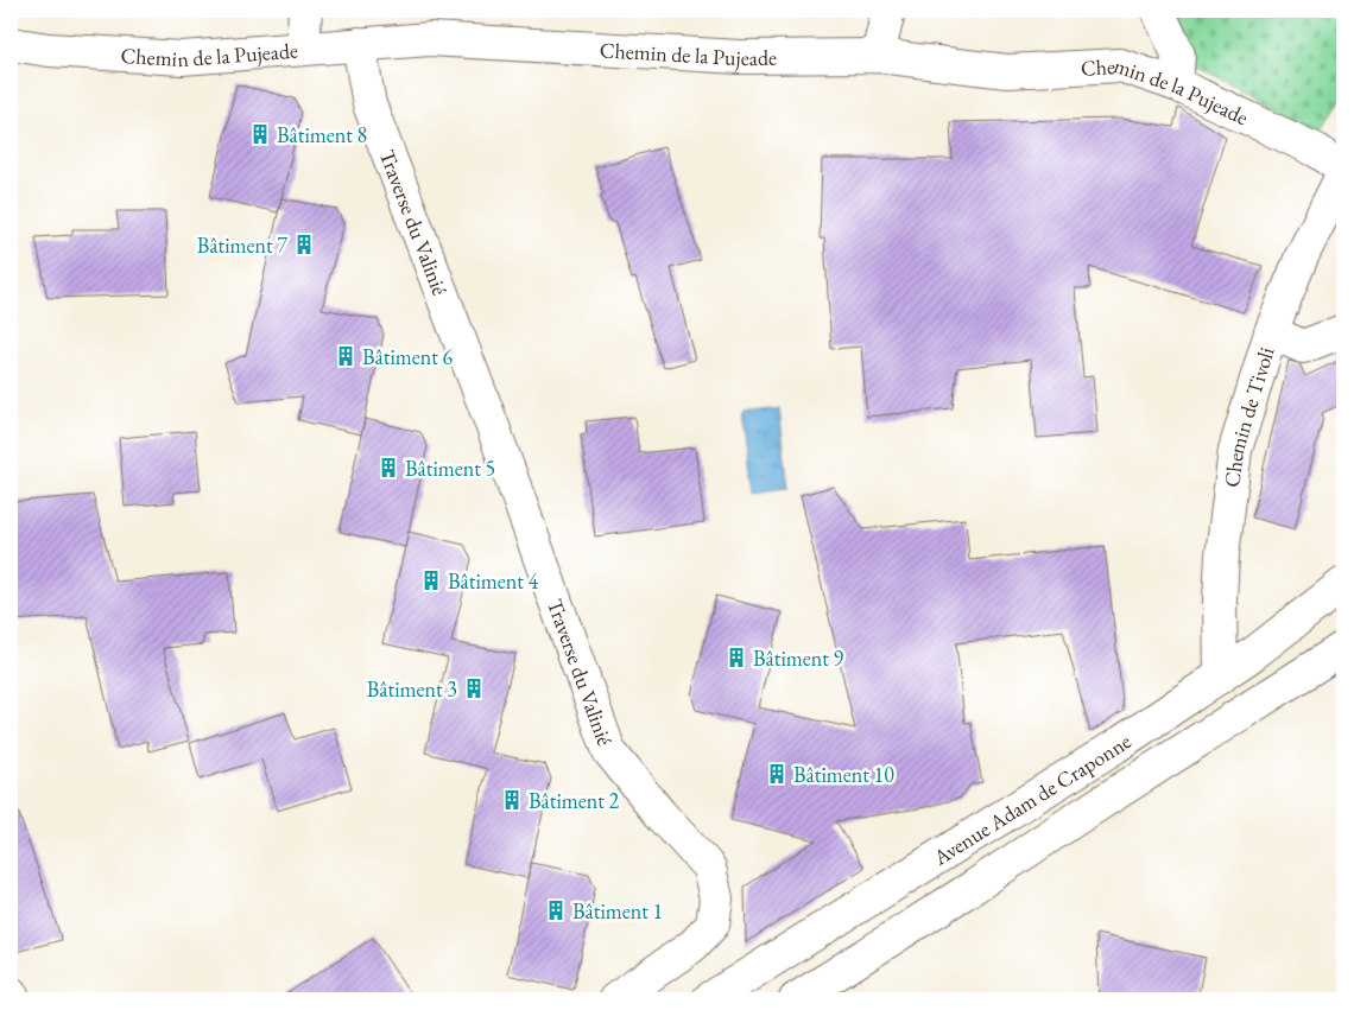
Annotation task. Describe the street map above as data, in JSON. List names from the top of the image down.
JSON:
{
  "streets": {
    "street": [
      "Chemin de la Pujeade",
      "Traverse du Valinié",
      "Chemin de Tivoli",
      "Avenue Adam de Craponne"
    ]
  },
  "crossings": [
    ["Chemin de la Pujeade", "Traverse du Valinié"],
    ["Chemin de Tivoli", "Avenue Adam de Craponne"]
  ],
  "places": {
    "building": [
      "Bâtiment 8",
      "Bâtiment 7",
      "Bâtiment 6",
      "Bâtiment 5",
      "Bâtiment 4",
      "Bâtiment 9",
      "Bâtiment 3",
      "Bâtiment 10",
      "Bâtiment 2",
      "Bâtiment 1"
    ]
  }
}
